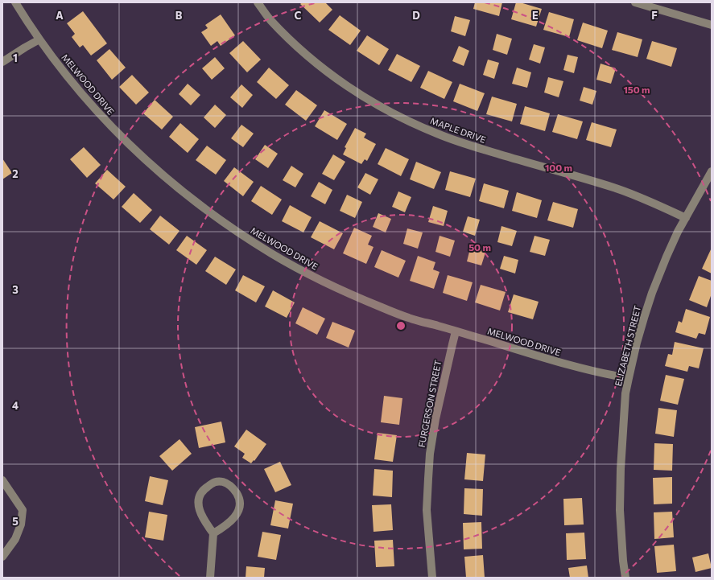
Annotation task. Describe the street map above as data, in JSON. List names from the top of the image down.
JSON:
{
  "streets": {
    "street": [
      "MELWOOD DRIVE",
      "MAPLE DRIVE",
      "ELIZABETH STREET",
      "FURGERSON STREET"
    ]
  },
  "crossings": [
    ["MELWOOD DRIVE", "ELIZABETH STREET"],
    ["MELWOOD DRIVE", "FURGERSON STREET"],
    ["MAPLE DRIVE", "ELIZABETH STREET"]
  ],
  "grid": {
    "columns": [
      "A",
      "B",
      "C",
      "D",
      "E",
      "F"
    ],
    "rows": [
      "1",
      "2",
      "3",
      "4",
      "5"
    ]
  },
  "rings": ["150 m", "100 m", "50 m"]
}
